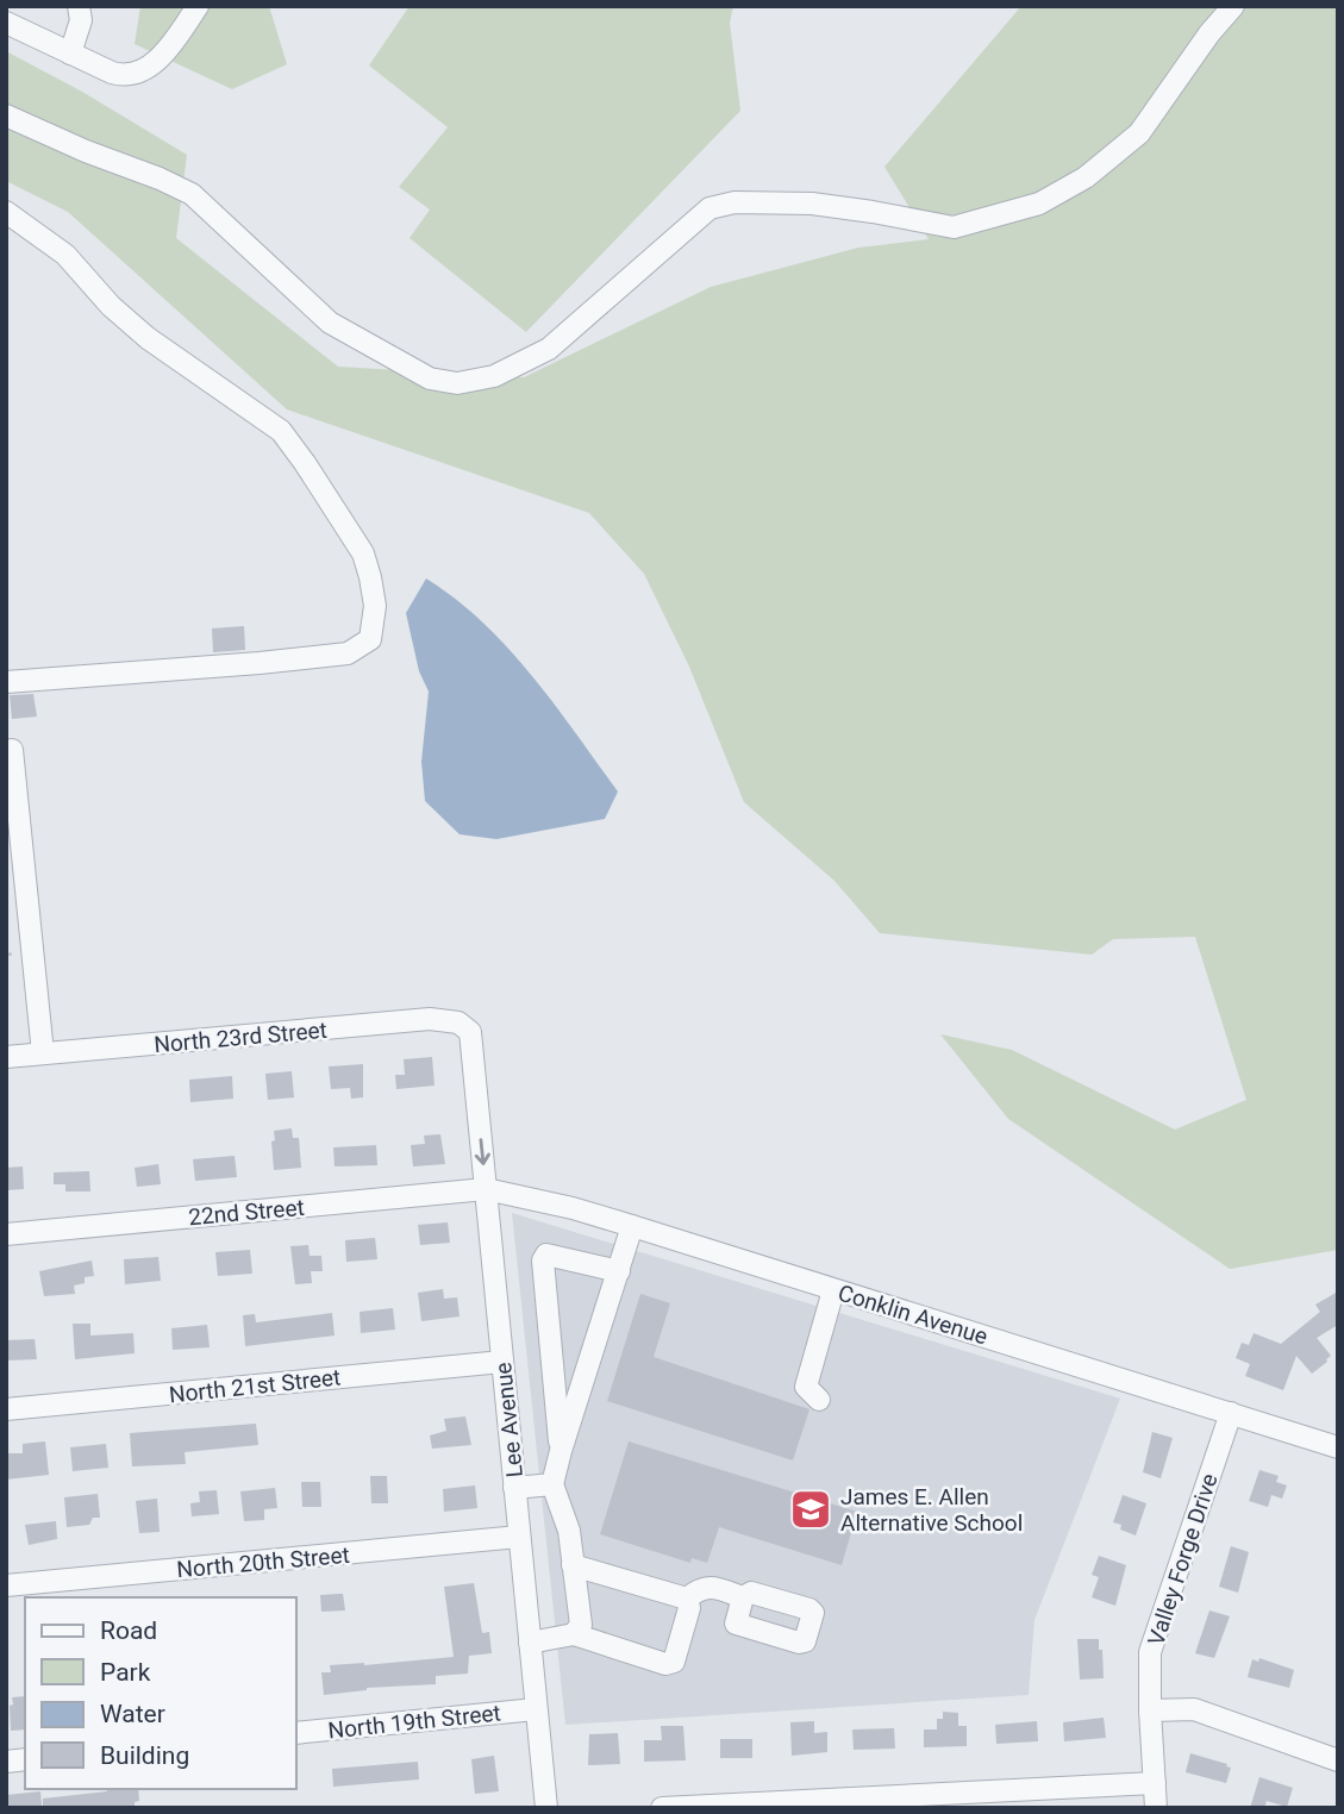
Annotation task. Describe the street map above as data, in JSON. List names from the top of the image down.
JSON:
{
  "streets": {
    "street": [
      "North 23rd Street",
      "22nd Street",
      "Conklin Avenue",
      "North 21st Street",
      "Lee Avenue",
      "Valley Forge Drive",
      "North 20th Street",
      "North 19th Street"
    ]
  },
  "crossings": [
    ["North 23rd Street", "Lee Avenue"],
    ["22nd Street", "Conklin Avenue"],
    ["22nd Street", "Lee Avenue"],
    ["Conklin Avenue", "Lee Avenue"],
    ["Conklin Avenue", "Valley Forge Drive"],
    ["North 21st Street", "Lee Avenue"],
    ["Lee Avenue", "North 20th Street"],
    ["Lee Avenue", "North 19th Street"]
  ],
  "places": {
    "school or university": ["James E. Allen Alternative School"]
  },
  "legend": [
    "Road",
    "Park",
    "Water",
    "Building"
  ]
}
